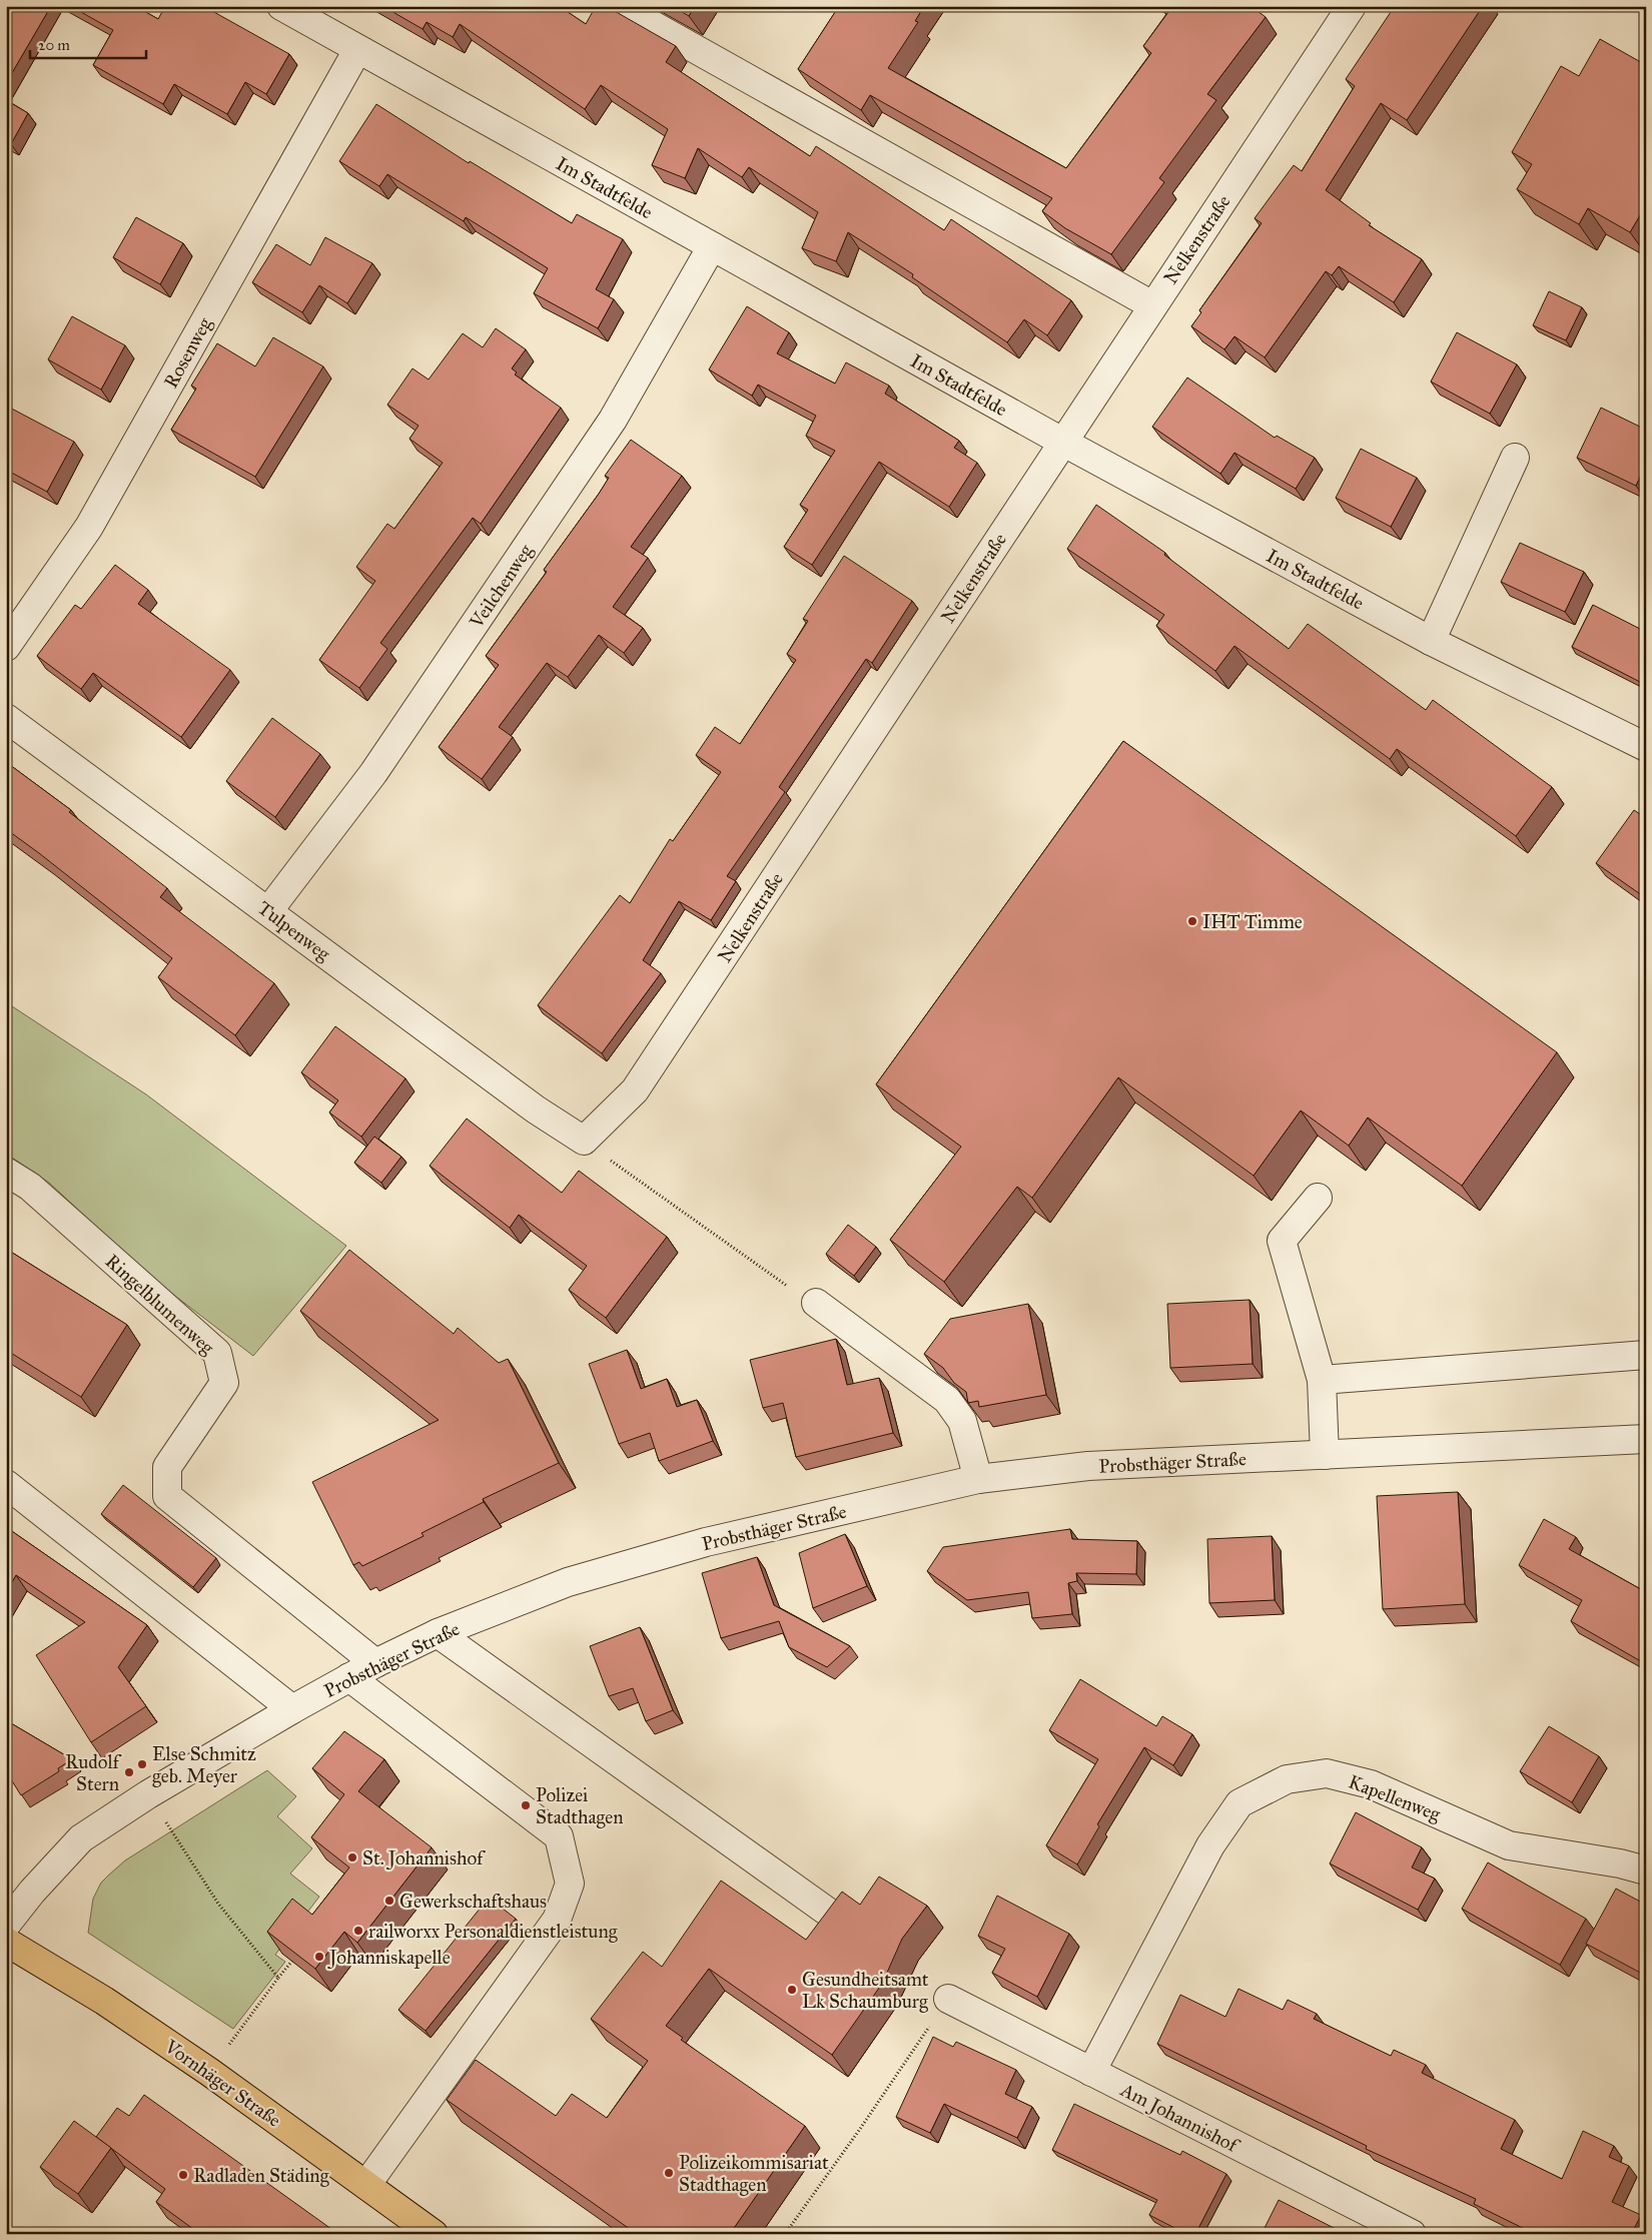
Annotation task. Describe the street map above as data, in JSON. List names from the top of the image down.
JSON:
{
  "streets": {
    "main road": ["Vornhäger Straße"],
    "street": [
      "Im Stadtfelde",
      "Nelkenstraße",
      "Rosenweg",
      "Veilchenweg",
      "Tulpenweg",
      "Ringelblumenweg",
      "Probsthäger Straße",
      "Kapellenweg",
      "Am Johannishof"
    ]
  },
  "crossings": [
    ["Im Stadtfelde", "Nelkenstraße"],
    ["Im Stadtfelde", "Rosenweg"],
    ["Im Stadtfelde", "Veilchenweg"],
    ["Nelkenstraße", "Tulpenweg"],
    ["Veilchenweg", "Tulpenweg"],
    ["Ringelblumenweg", "Probsthäger Straße"],
    ["Kapellenweg", "Am Johannishof"]
  ],
  "places": [
    "IHT Timme",
    "Else Schmitz geb. Meyer",
    "Rudolf Stern",
    "Polizei Stadthagen",
    "St. Johannishof",
    "Gewerkschaftshaus",
    "railworxx Personaldienstleistung",
    "Johanniskapelle",
    "Gesundheitsamt Lk Schaumburg",
    "Polizeikommisariat Stadthagen",
    "Radladen Städing"
  ],
  "scale_bar": "20 m"
}
